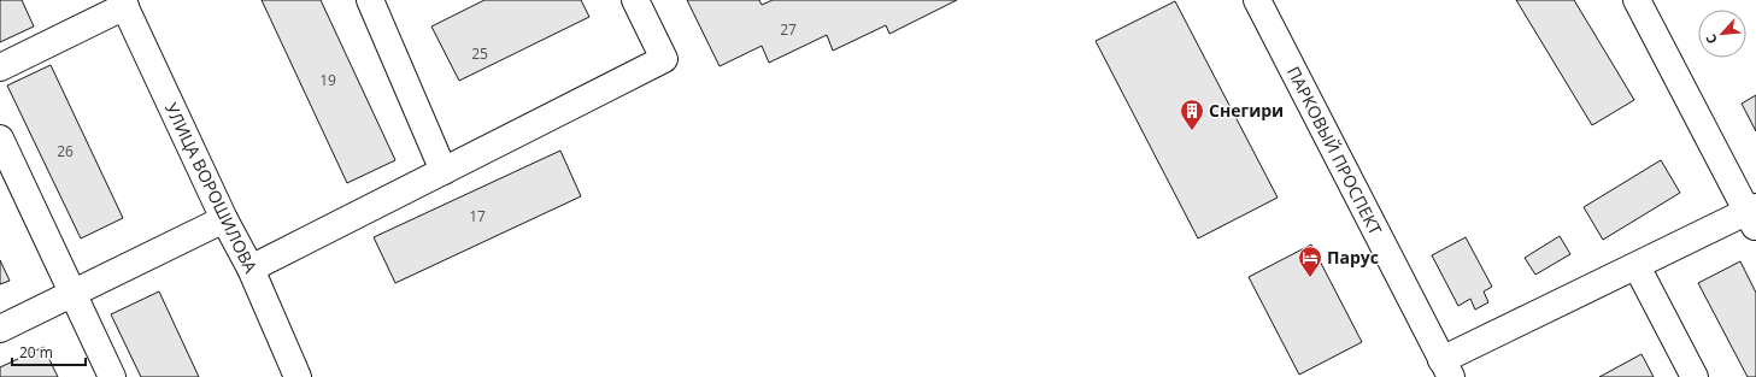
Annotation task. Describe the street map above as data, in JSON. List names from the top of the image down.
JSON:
{
  "streets": {
    "street": ["ПАРКОВЫЙ ПРОСПЕКТ", "УЛИЦА ВОРОШИЛОВА"]
  },
  "places": {
    "building": ["Снегири"],
    "hotel": ["Парус"]
  },
  "house_numbers": [
    "27",
    "25",
    "19",
    "26",
    "17"
  ],
  "scale_bar": "20 m",
  "north": "bottom left"
}
